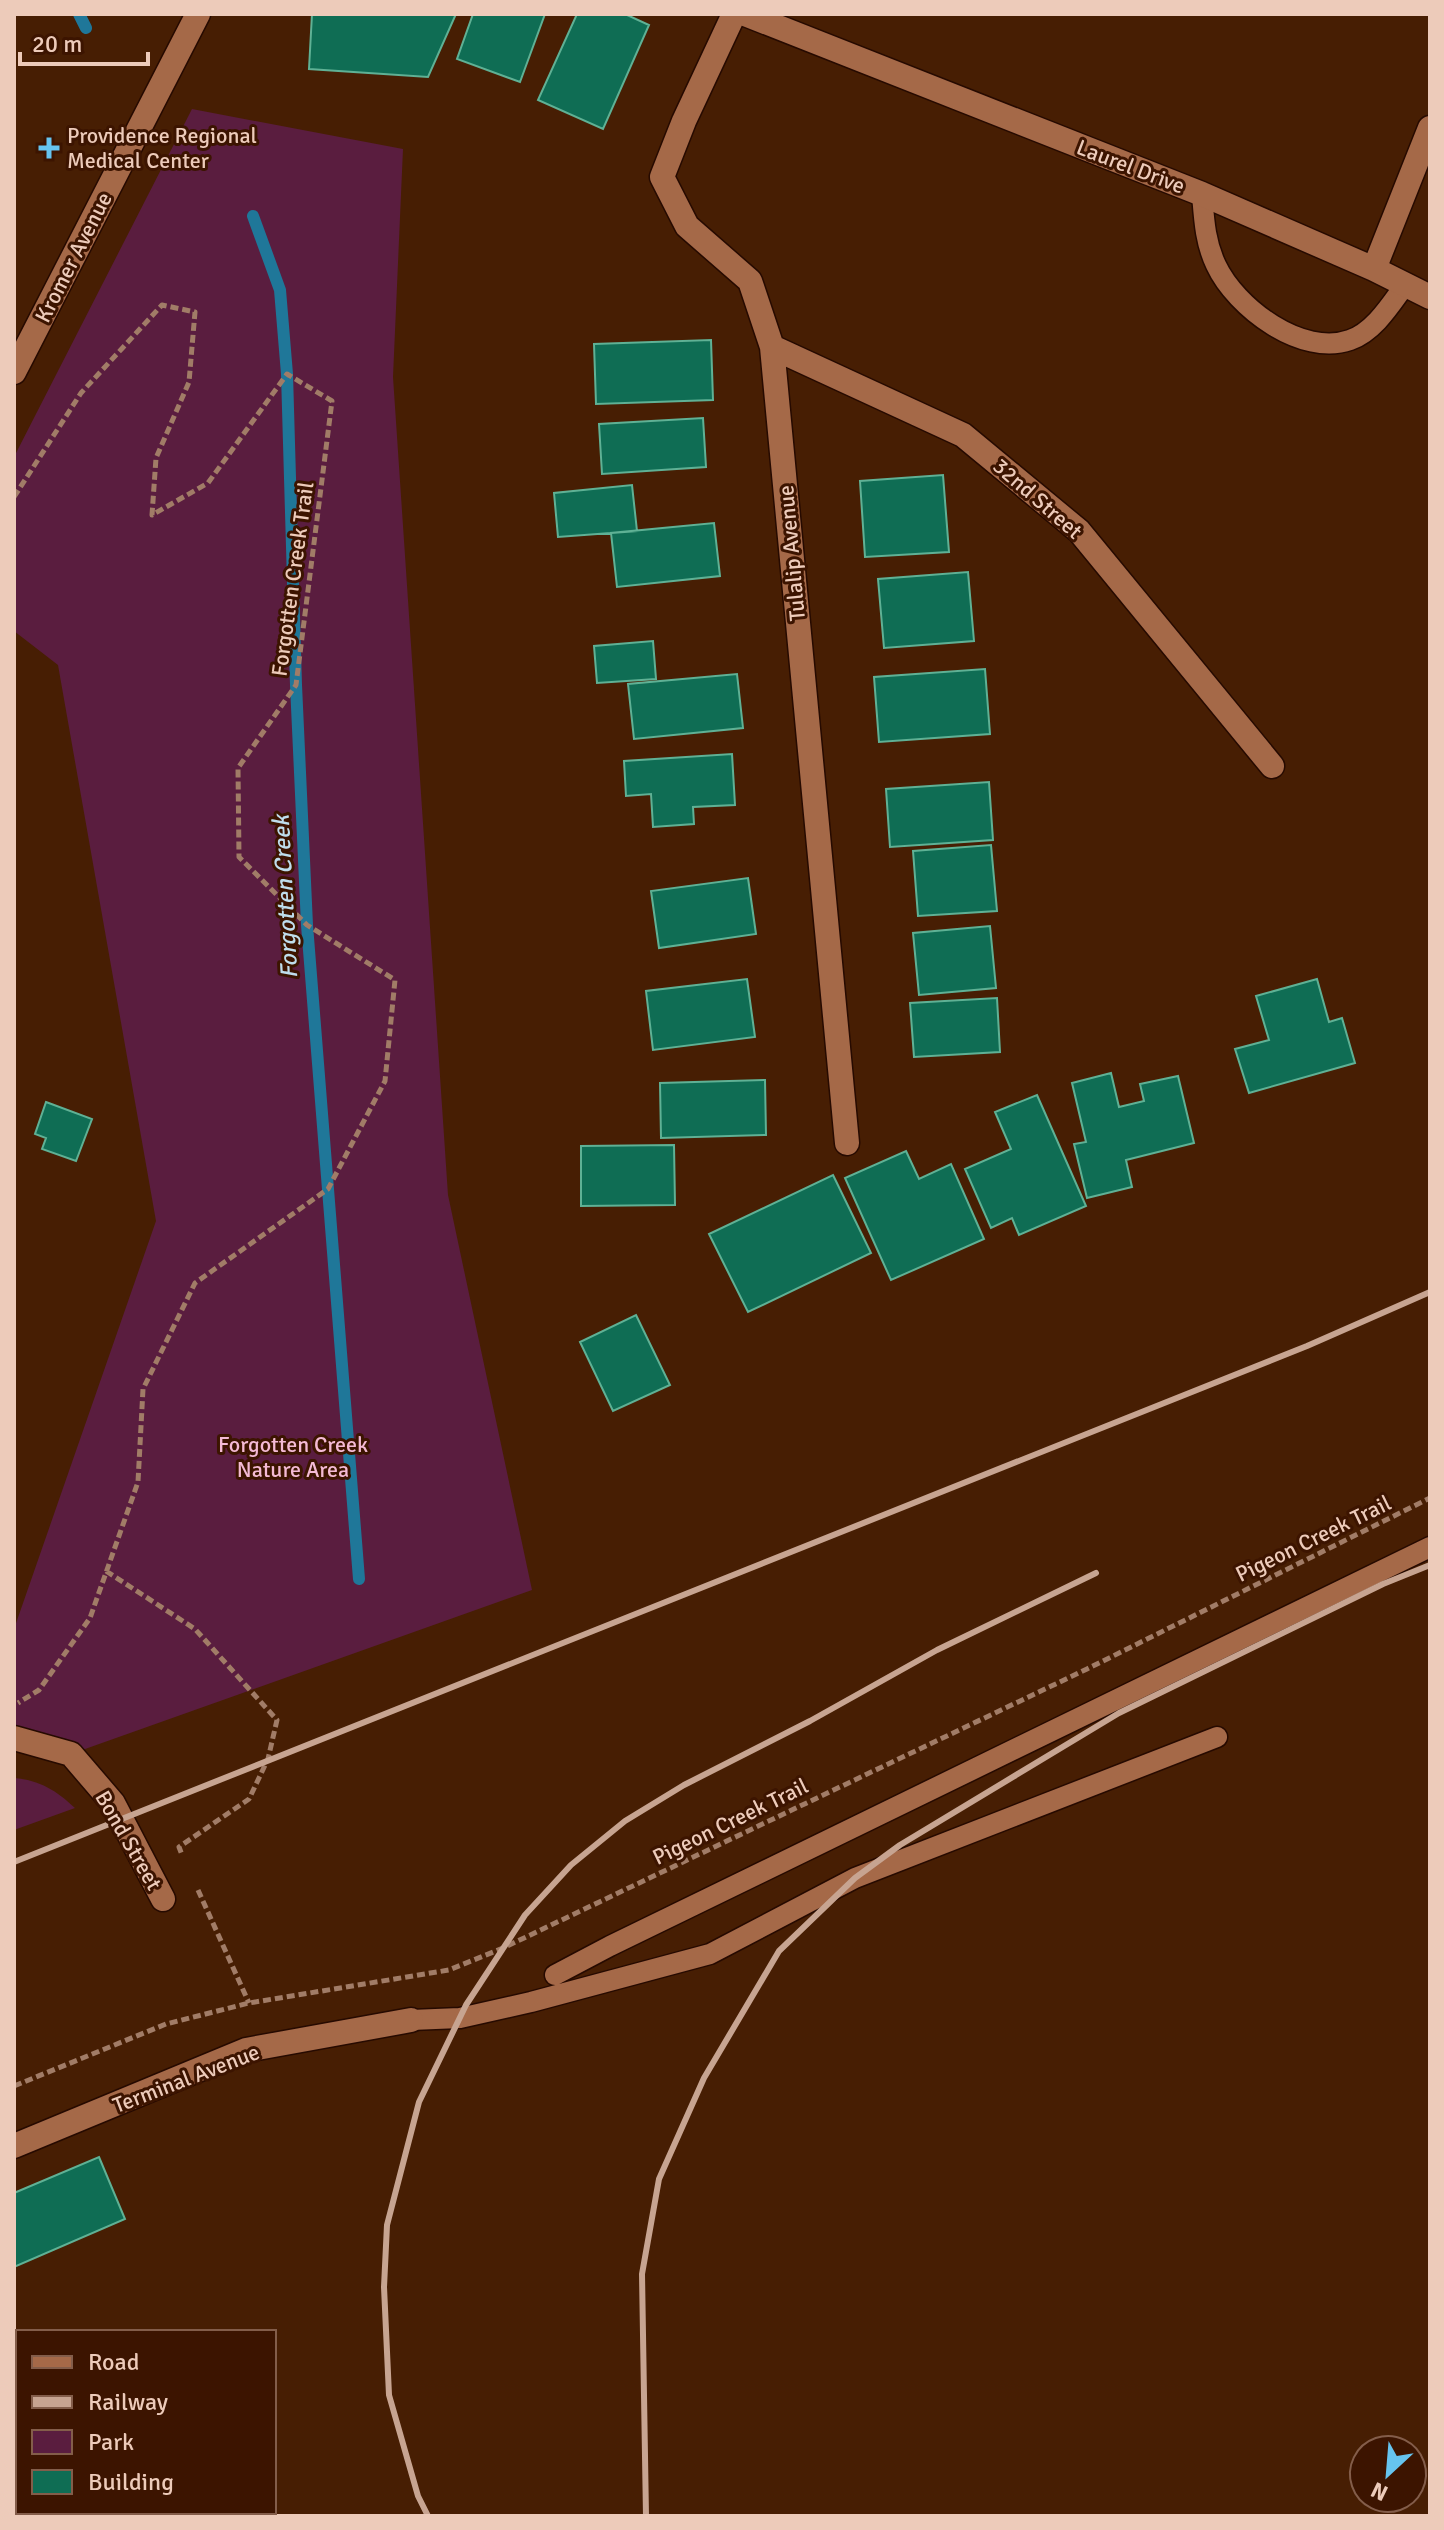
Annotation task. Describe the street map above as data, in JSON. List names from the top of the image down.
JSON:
{
  "streets": {
    "street": [
      "Laurel Drive",
      "Kromer Avenue",
      "32nd Street",
      "Tulalip Avenue",
      "Bond Street",
      "Terminal Avenue"
    ],
    "path": ["Forgotten Creek Trail", "Pigeon Creek Trail"]
  },
  "crossings": [
    ["32nd Street", "Tulalip Avenue"]
  ],
  "water": ["Forgotten Creek"],
  "parks": ["Forgotten Creek Nature Area"],
  "places": {
    "health": ["Providence Regional Medical Center"]
  },
  "legend": [
    "Road",
    "Railway",
    "Park",
    "Building"
  ],
  "scale_bar": "20 m",
  "north": "bottom left"
}
